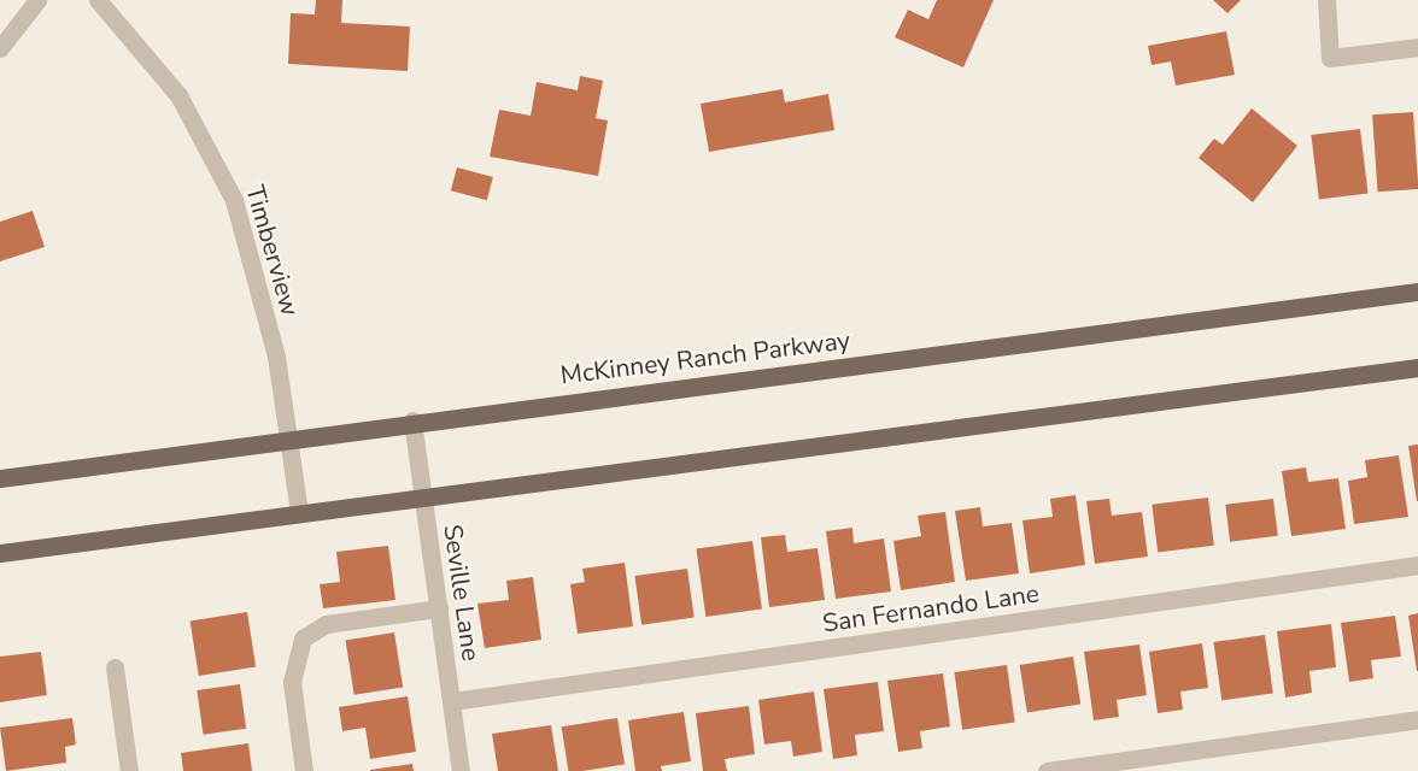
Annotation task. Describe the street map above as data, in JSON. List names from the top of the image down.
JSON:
{
  "streets": {
    "main road": ["McKinney Ranch Parkway"],
    "street": ["Timberview", "Seville Lane", "San Fernando Lane"]
  },
  "crossings": [
    ["Timberview", "McKinney Ranch Parkway"],
    ["McKinney Ranch Parkway", "Seville Lane"],
    ["Seville Lane", "San Fernando Lane"]
  ]
}
